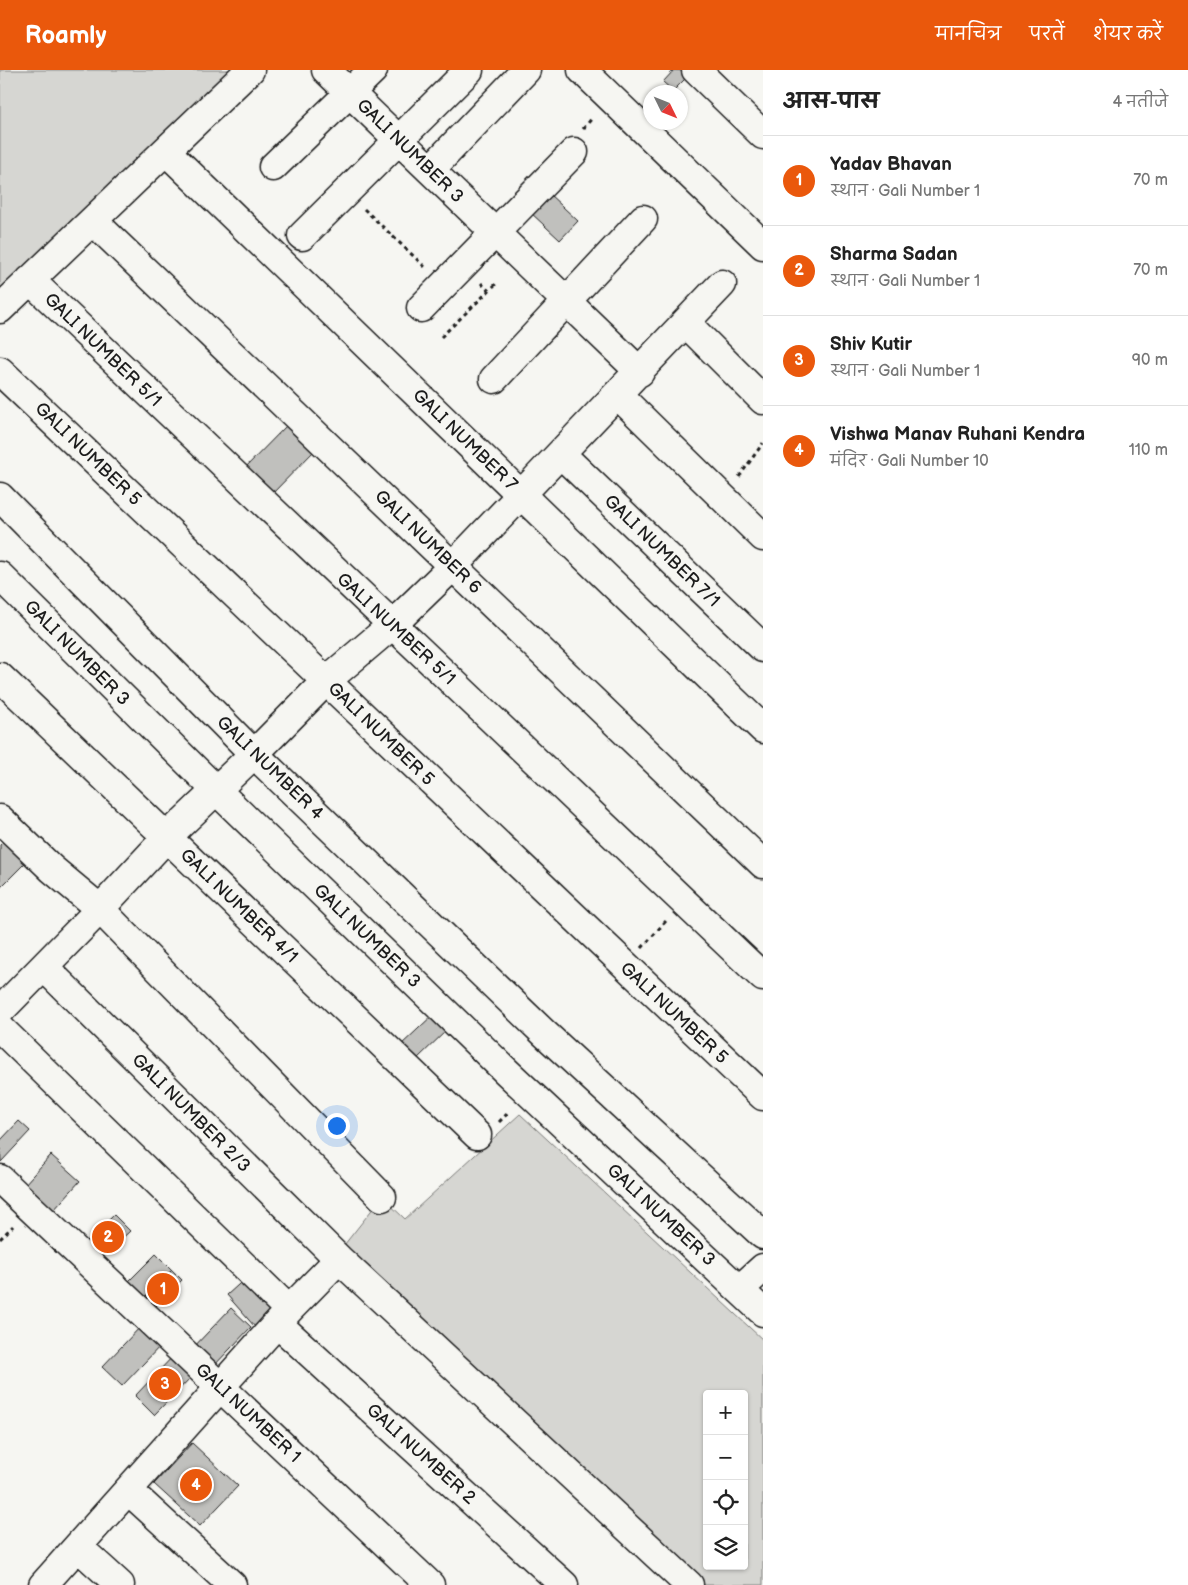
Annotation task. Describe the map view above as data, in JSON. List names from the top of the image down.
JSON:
{
  "streets": {
    "street": [
      "GALI NUMBER 3",
      "GALI NUMBER 5/1",
      "GALI NUMBER 7",
      "GALI NUMBER 5",
      "GALI NUMBER 6",
      "GALI NUMBER 7/1",
      "GALI NUMBER 4",
      "GALI NUMBER 4/1",
      "GALI NUMBER 2/3",
      "GALI NUMBER 1",
      "GALI NUMBER 2"
    ]
  },
  "north": "bottom right",
  "page": {
    "header": "Roamly",
    "nav": ["मानचित्र", "परतें", "शेयर करें"],
    "heading": ["आस-पास", "4 नतीजे"],
    "list": [
      {
        "mark": "1",
        "name": "Yadav Bhavan",
        "note": "स्थान · Gali Number 1",
        "value": "70 m"
      },
      {
        "mark": "2",
        "name": "Sharma Sadan",
        "note": "स्थान · Gali Number 1",
        "value": "70 m"
      },
      {
        "mark": "3",
        "name": "Shiv Kutir",
        "note": "स्थान · Gali Number 1",
        "value": "90 m"
      },
      {
        "mark": "4",
        "name": "Vishwa Manav Ruhani Kendra",
        "note": "मंदिर · Gali Number 10",
        "value": "110 m"
      }
    ],
    "pins": [
      "2",
      "1",
      "3",
      "4"
    ],
    "map_buttons": ["+", "−"]
  }
}
